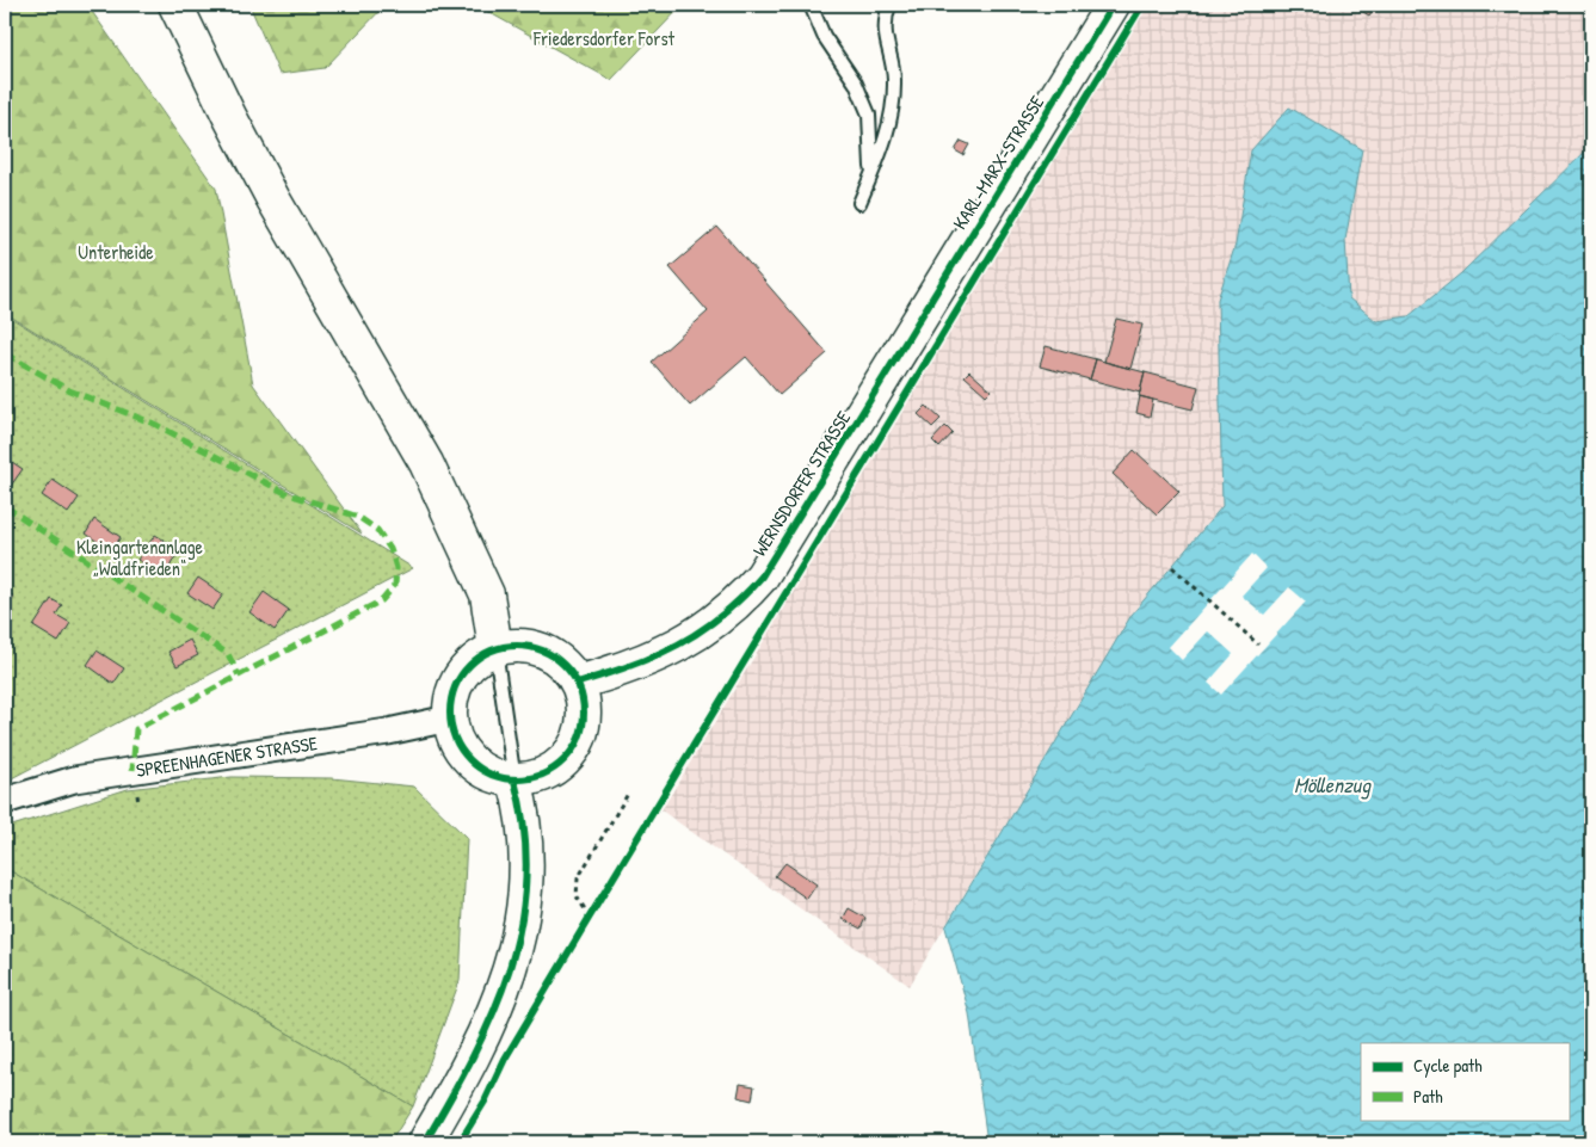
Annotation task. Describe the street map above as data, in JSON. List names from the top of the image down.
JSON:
{
  "streets": {
    "main road": ["KARL-MARX-STRASSE", "WERNSDORFER STRASSE"],
    "street": ["SPREENHAGENER STRASSE"]
  },
  "crossings": [
    ["KARL-MARX-STRASSE", "WERNSDORFER STRASSE"]
  ],
  "water": ["Möllenzug"],
  "parks": ["Friedersdorfer Forst", "Unterheide", "Kleingartenanlage „Waldfrieden“"],
  "legend": ["Cycle path", "Path"]
}
